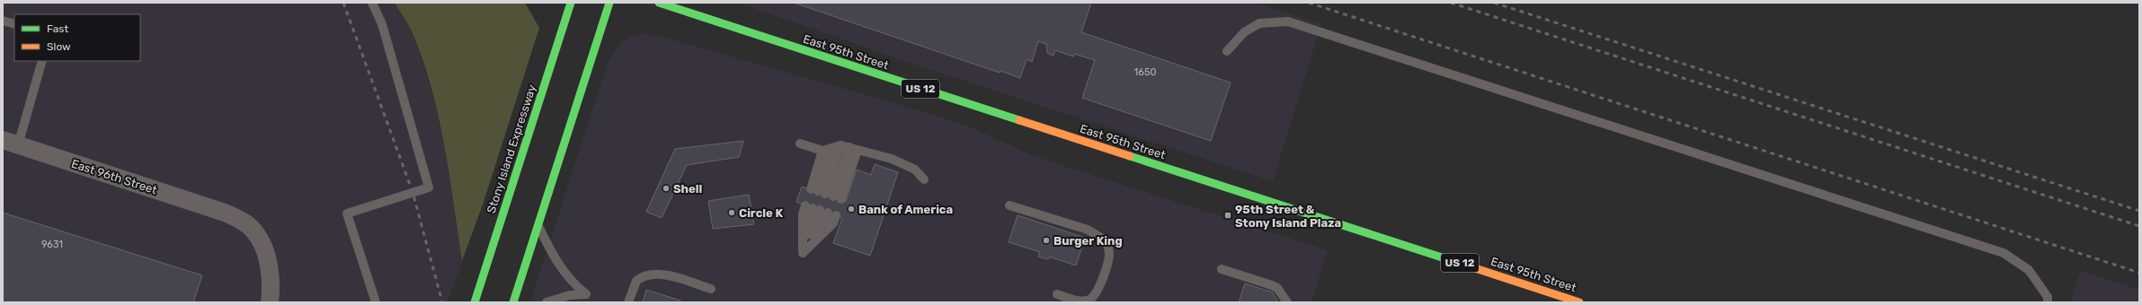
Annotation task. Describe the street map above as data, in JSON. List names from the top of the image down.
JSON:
{
  "streets": {
    "main road": ["East 95th Street", "US 12", "Stony Island Expressway"],
    "street": ["East 96th Street"]
  },
  "places": {
    "other": [
      "Shell",
      "Bank of America",
      "Circle K",
      "Burger King"
    ],
    "transit": ["95th Street & Stony Island Plaza"]
  },
  "house_numbers": ["1650", "9631"],
  "legend": ["Fast", "Slow"]
}
